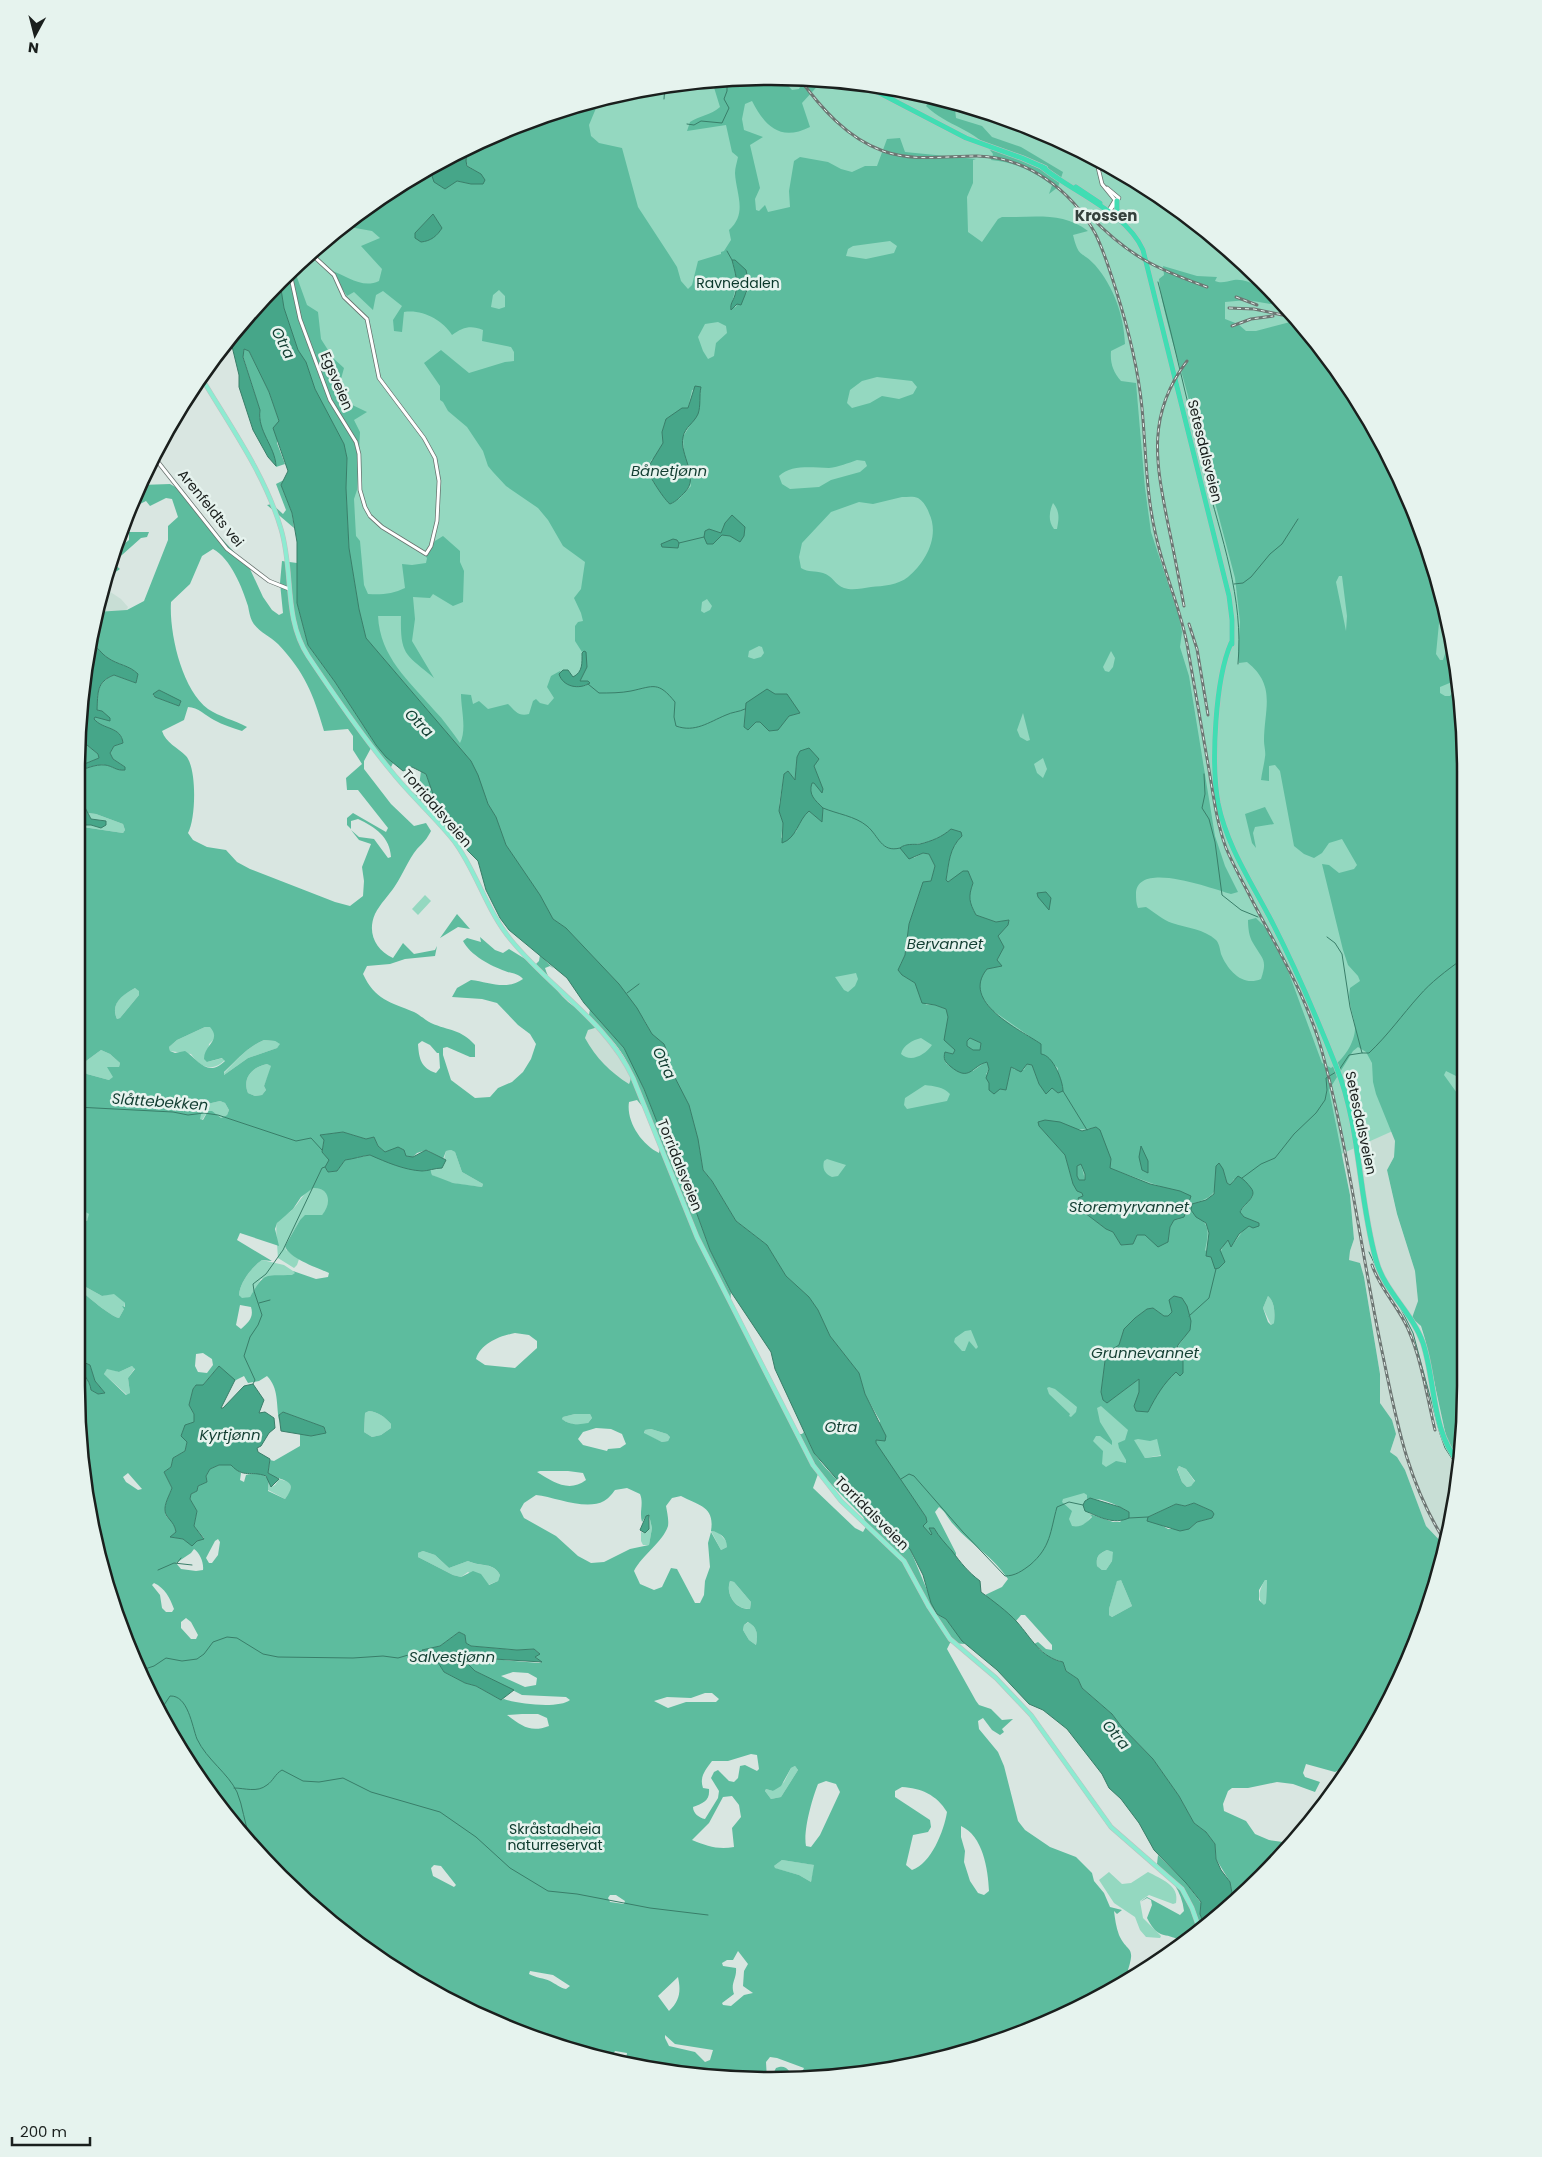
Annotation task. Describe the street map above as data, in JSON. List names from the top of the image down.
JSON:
{
  "streets": {
    "highway": ["Setesdalsveien"],
    "main road": ["Torridalsveien"],
    "street": ["Egsveien", "Arenfeldts vei"]
  },
  "crossings": [
    ["Arenfeldts vei", "Torridalsveien"]
  ],
  "districts": ["Krossen"],
  "water": [
    "Otra",
    "Bånetjønn",
    "Bervannet",
    "Slåttebekken",
    "Storemyrvannet",
    "Grunnevannet",
    "Kyrtjønn",
    "Salvestjønn"
  ],
  "parks": ["Ravnedalen", "Skråstadheia naturreservat"],
  "scale_bar": "200 m",
  "north": "bottom"
}
